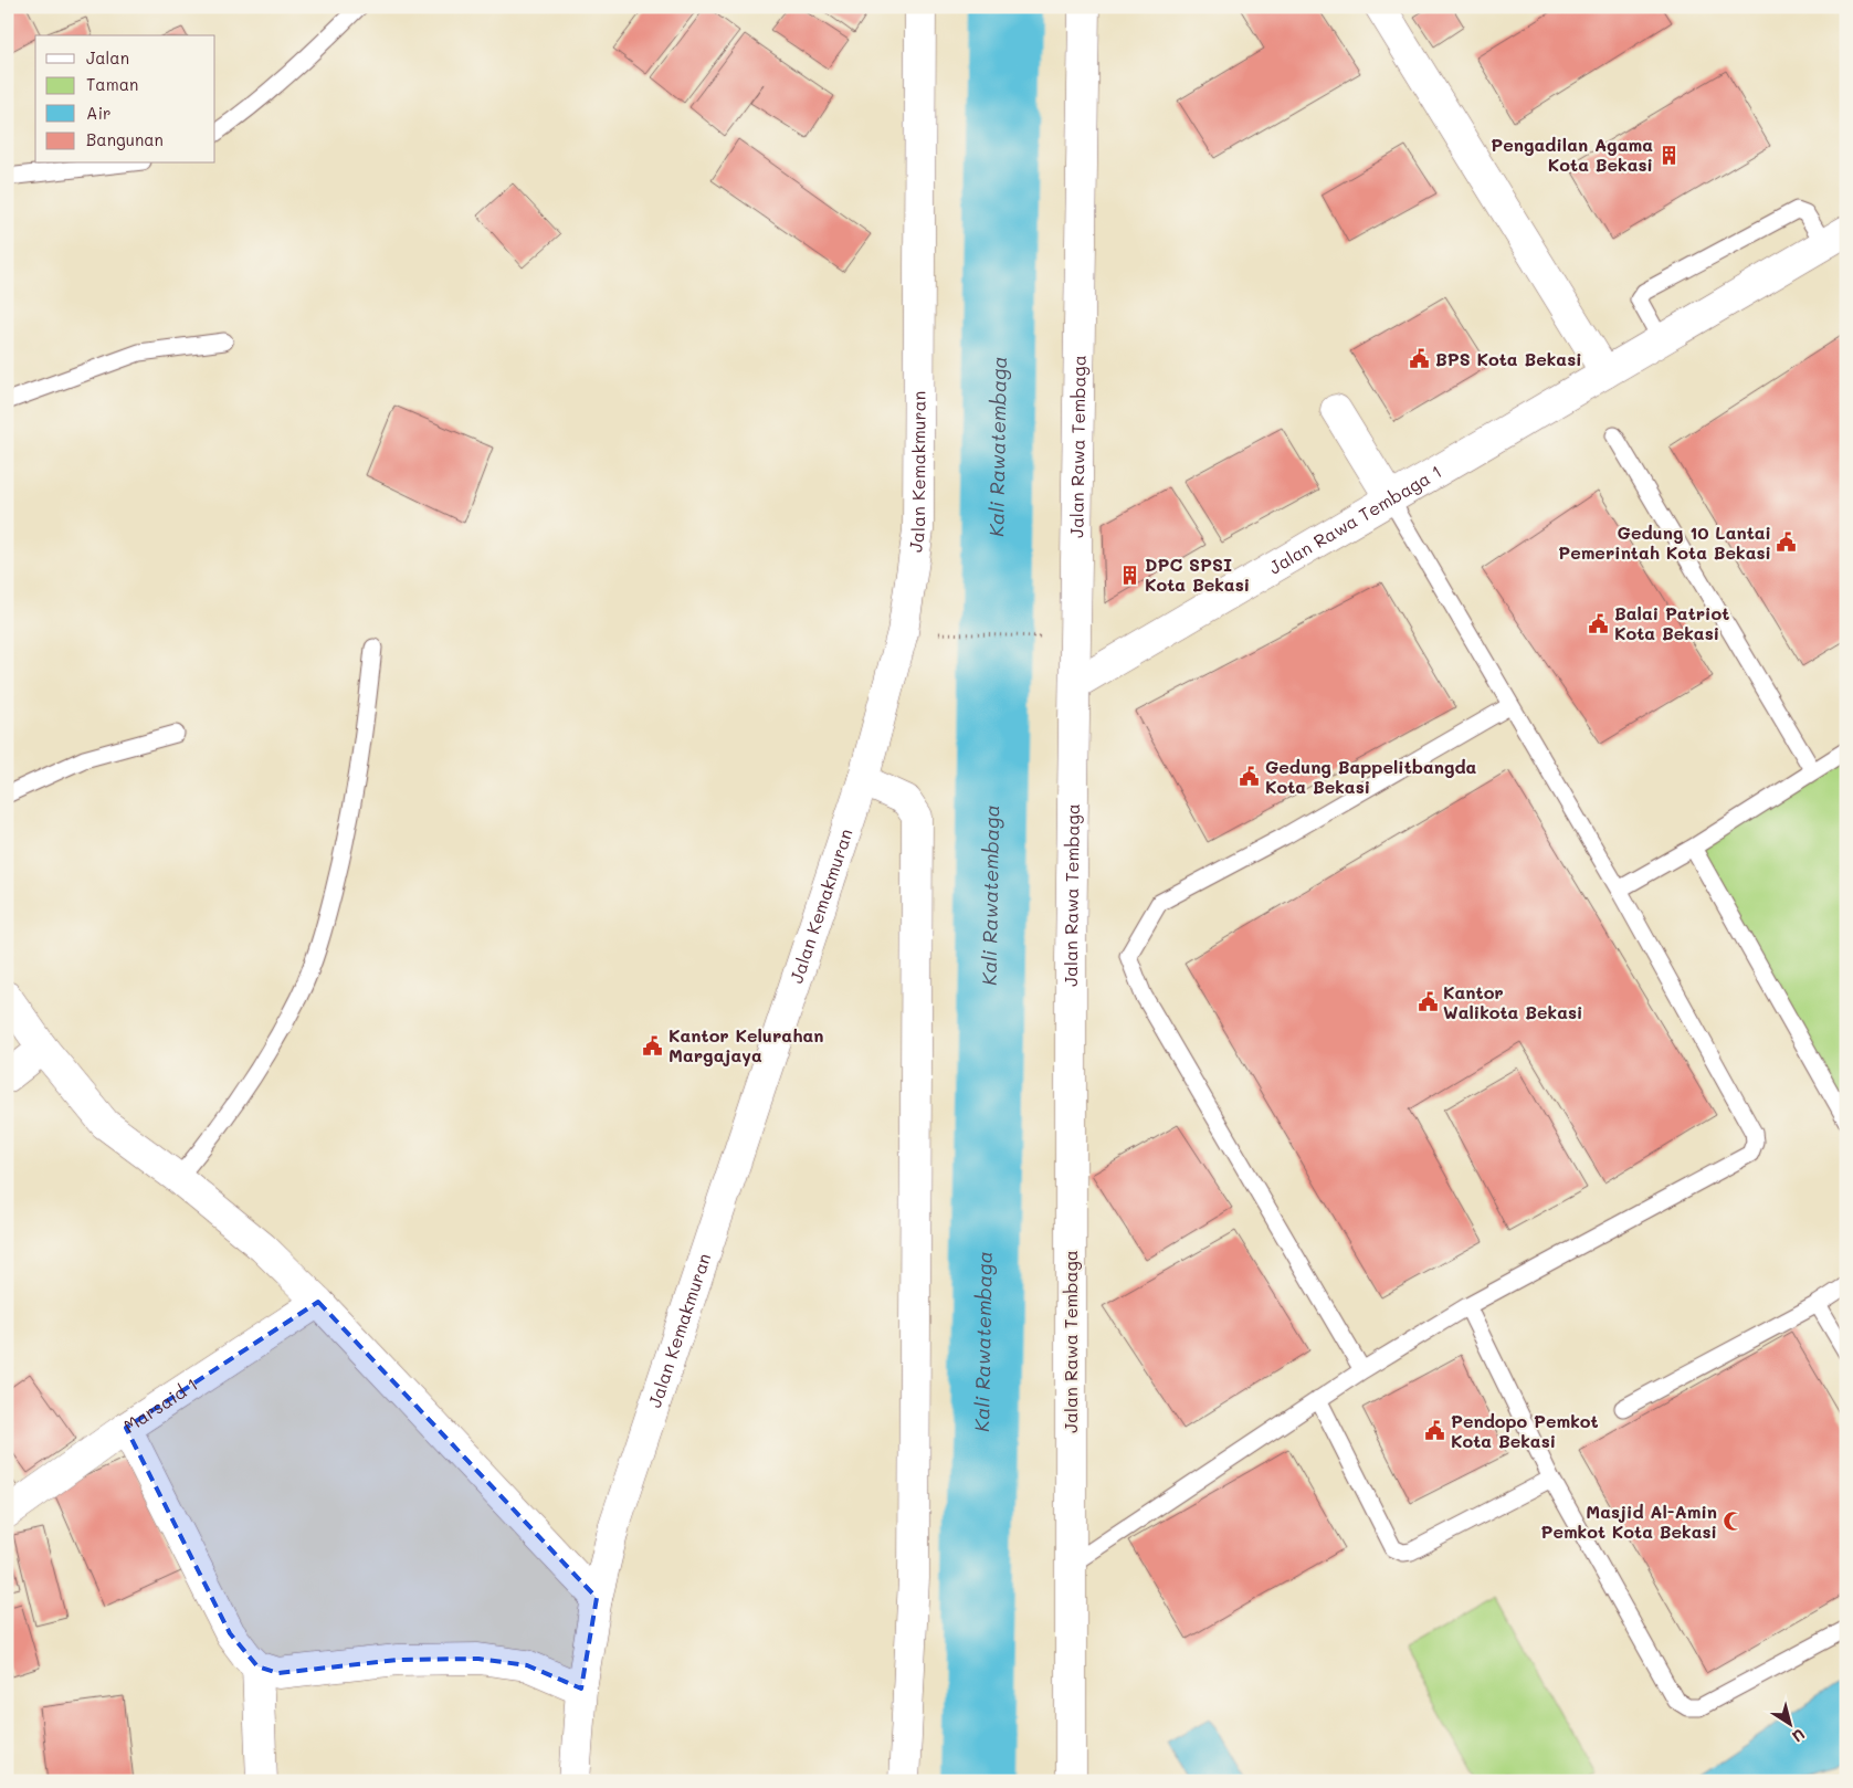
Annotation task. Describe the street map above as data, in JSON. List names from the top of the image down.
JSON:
{
  "streets": {
    "street": [
      "Jalan Rawa Tembaga",
      "Jalan Kemakmuran",
      "Jalan Rawa Tembaga 1",
      "Marsaid 1"
    ]
  },
  "crossings": [
    ["Jalan Rawa Tembaga", "Jalan Rawa Tembaga 1"]
  ],
  "water": ["Kali Rawatembaga"],
  "places": {
    "building": ["Pengadilan Agama Kota Bekasi", "DPC SPSI Kota Bekasi"],
    "public building": [
      "BPS Kota Bekasi",
      "Gedung 10 Lantai Pemerintah Kota Bekasi",
      "Balai Patriot Kota Bekasi",
      "Gedung Bappelitbangda Kota Bekasi",
      "Kantor Walikota Bekasi",
      "Kantor Kelurahan Margajaya",
      "Pendopo Pemkot Kota Bekasi"
    ],
    "mosque": ["Masjid Al-Amin Pemkot Kota Bekasi"]
  },
  "legend": [
    "Jalan",
    "Taman",
    "Air",
    "Bangunan"
  ],
  "north": "bottom right"
}
